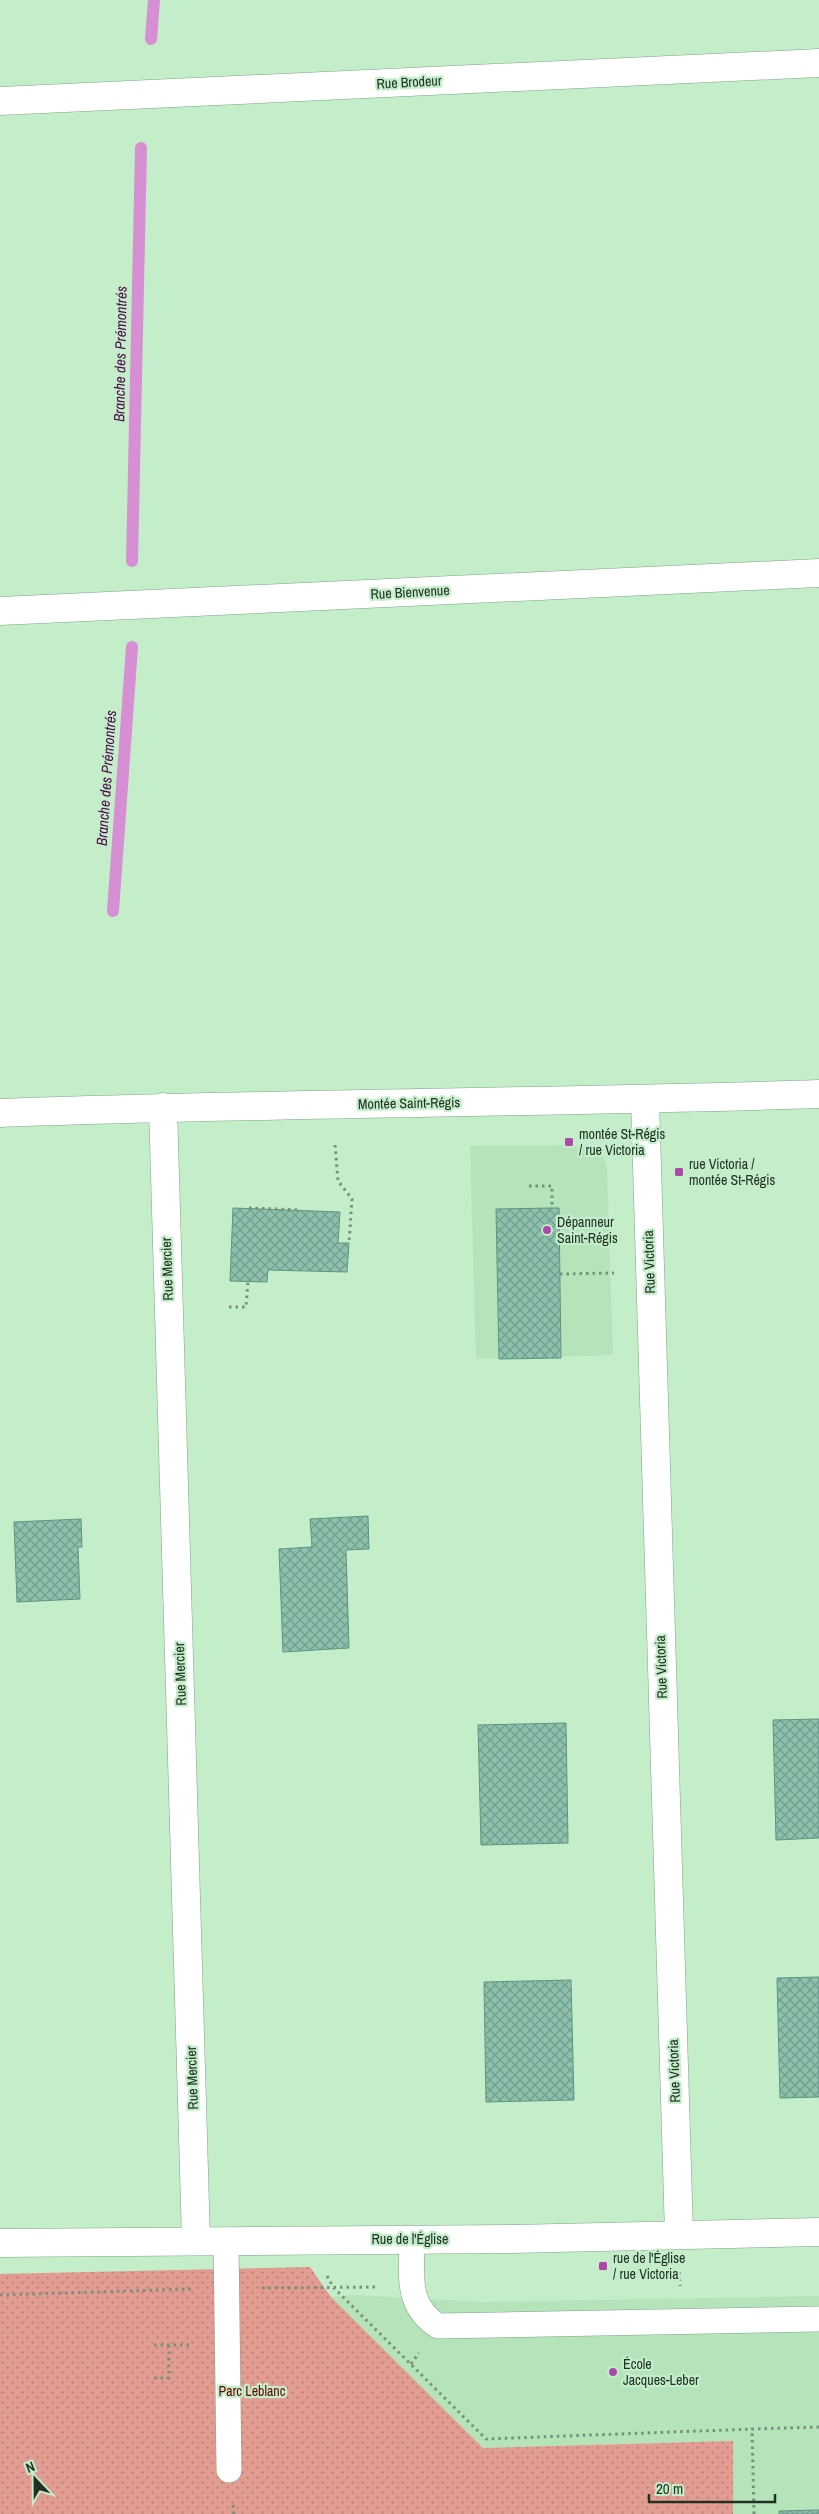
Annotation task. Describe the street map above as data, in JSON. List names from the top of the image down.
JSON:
{
  "streets": {
    "street": [
      "Rue Brodeur",
      "Rue Bienvenue",
      "Montée Saint-Régis",
      "Rue Victoria",
      "Rue Mercier",
      "Rue de l'Église"
    ]
  },
  "crossings": [
    ["Montée Saint-Régis", "Rue Victoria"],
    ["Montée Saint-Régis", "Rue Mercier"],
    ["Rue Victoria", "Rue de l'Église"],
    ["Rue Mercier", "Rue de l'Église"]
  ],
  "water": ["Branche des Prémontrés"],
  "parks": ["Parc Leblanc"],
  "places": {
    "transit": ["montée St-Régis / rue Victoria", "rue Victoria / montée St-Régis", "rue de l'Église / rue Victoria"],
    "other": ["Dépanneur Saint-Régis", "École Jacques-Leber"]
  },
  "scale_bar": "20 m",
  "north": "top"
}
